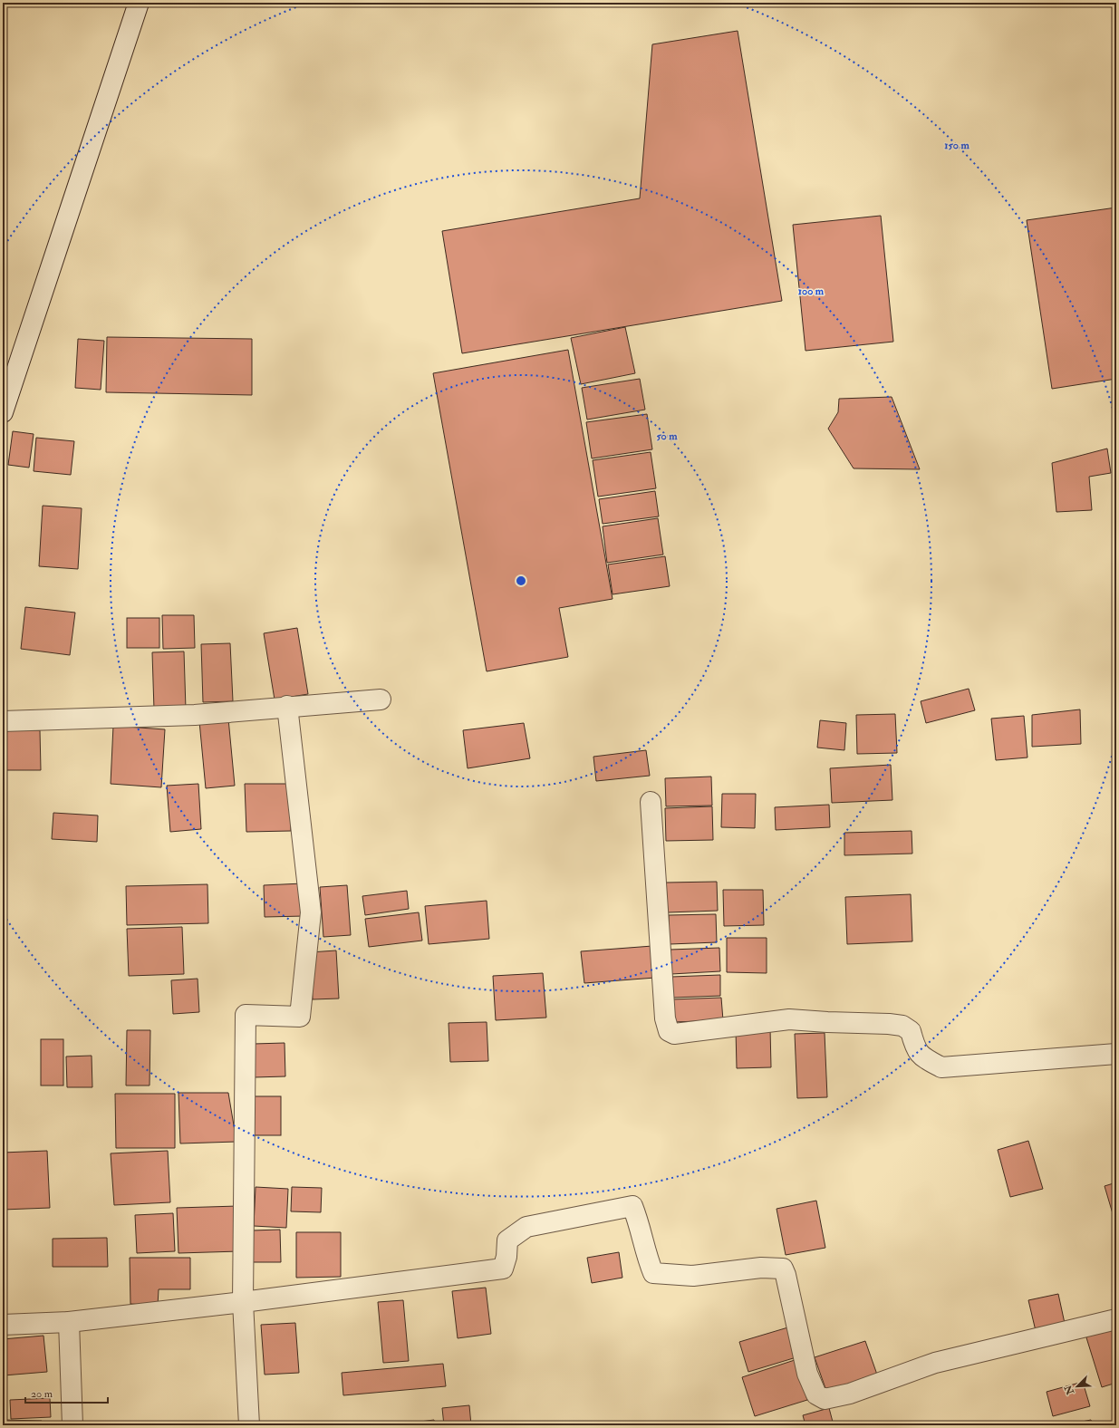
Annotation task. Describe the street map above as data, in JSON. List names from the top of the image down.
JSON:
{
  "scale_bar": "20 m",
  "north": "bottom left",
  "rings": ["150 m", "100 m", "50 m"]
}
